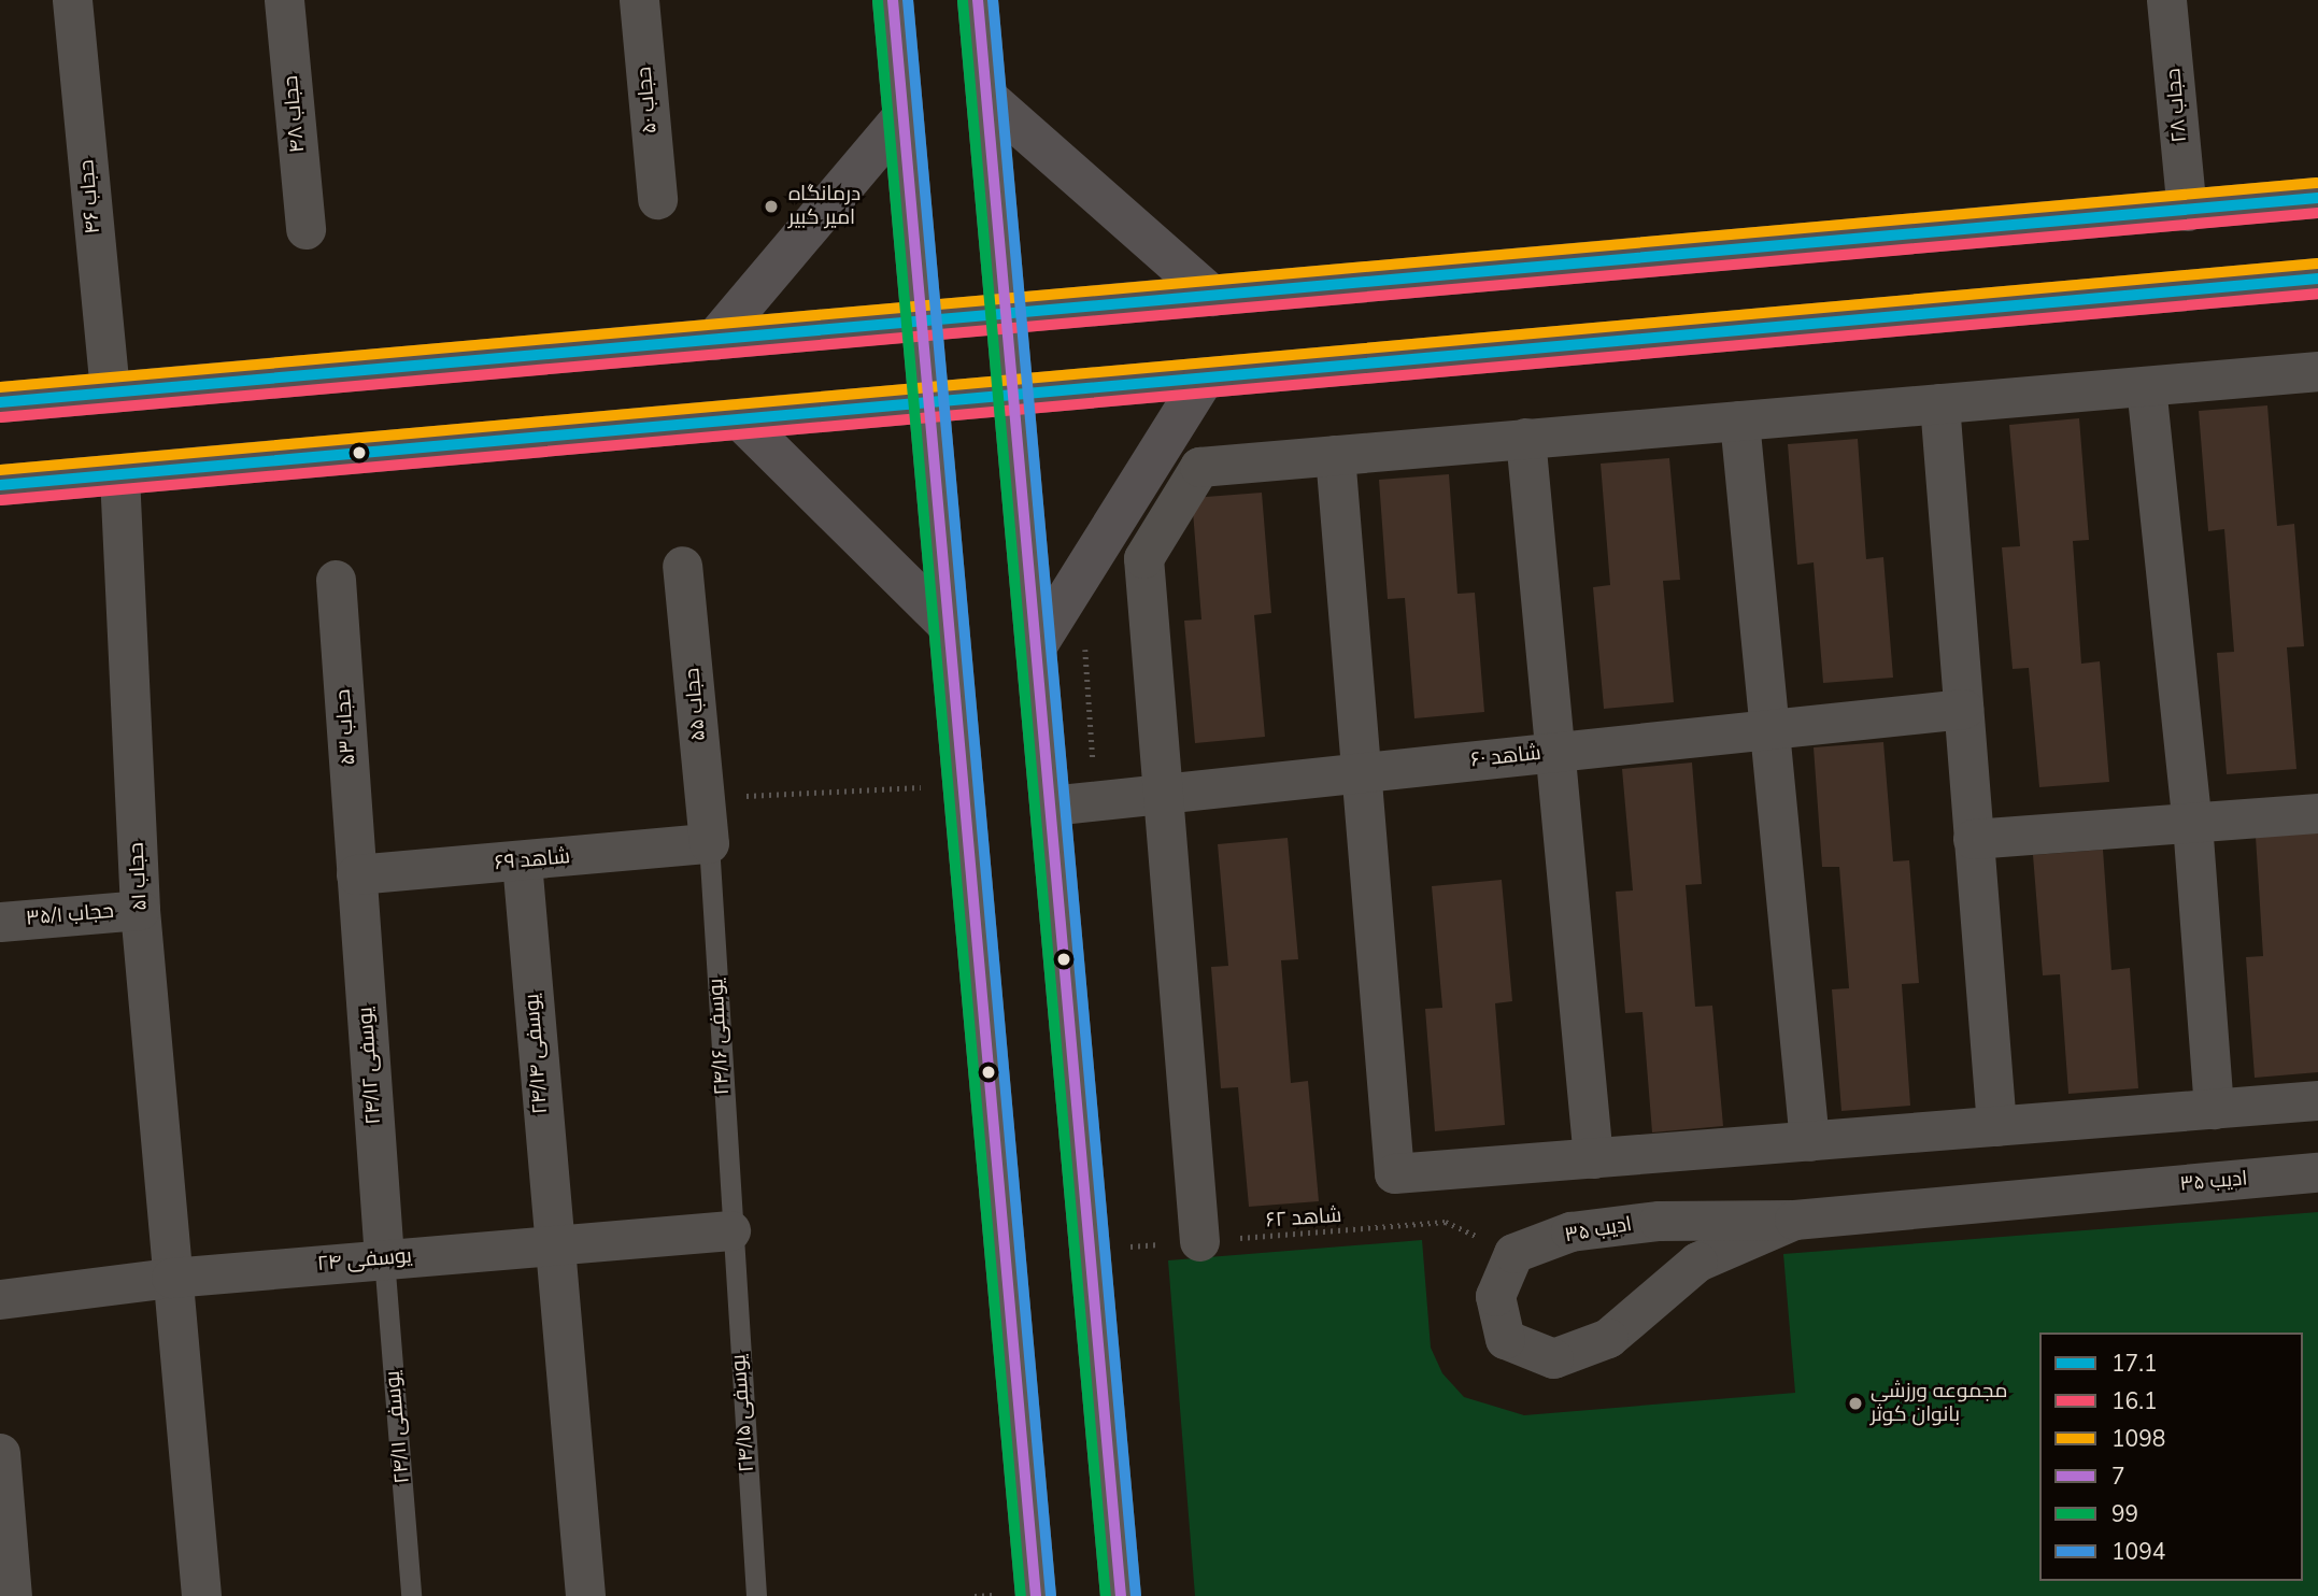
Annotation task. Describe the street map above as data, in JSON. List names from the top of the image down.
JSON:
{
  "streets": {
    "street": [
      "حجاب ۵۰",
      "حجاب ۲۸",
      "حجاب ۴۸",
      "حجاب ۴۶",
      "حجاب ۵۵",
      "حجاب ۵۳",
      "شاهد ۶۰",
      "شاهد ۶۹",
      "حجاب ۵۱",
      "حجاب ۳۵/۱",
      "یوسفی ۲۴/۱۴",
      "یوسفی ۲۴/۱۲",
      "ادیب ۳۵",
      "یوسفی ۲۴"
    ],
    "lane": ["یوسفی ۲۴/۱۶", "یوسفی ۲۴/۱۵", "یوسفی ۲۴/۱۱"],
    "path": ["شاهد ۶۲"]
  },
  "crossings": [
    ["حجاب ۵۵", "شاهد ۶۹"],
    ["حجاب ۵۵", "یوسفی ۲۴/۱۶"],
    ["حجاب ۵۳", "شاهد ۶۹"],
    ["حجاب ۵۳", "یوسفی ۲۴/۱۲"],
    ["شاهد ۶۹", "یوسفی ۲۴/۱۶"],
    ["شاهد ۶۹", "یوسفی ۲۴/۱۴"],
    ["شاهد ۶۹", "یوسفی ۲۴/۱۲"],
    ["حجاب ۵۱", "حجاب ۳۵/۱"],
    ["حجاب ۵۱", "یوسفی ۲۴"],
    ["یوسفی ۲۴/۱۶", "یوسفی ۲۴"],
    ["یوسفی ۲۴/۱۶", "یوسفی ۲۴/۱۵"],
    ["یوسفی ۲۴/۱۴", "یوسفی ۲۴"],
    ["یوسفی ۲۴/۱۲", "یوسفی ۲۴"],
    ["یوسفی ۲۴/۱۲", "یوسفی ۲۴/۱۱"],
    ["ادیب ۳۵", "شاهد ۶۲"],
    ["یوسفی ۲۴", "یوسفی ۲۴/۱۵"],
    ["یوسفی ۲۴", "یوسفی ۲۴/۱۱"]
  ],
  "places": ["درمانگاه امیر کبیر", "مجموعه ورزشی بانوان کوثر"],
  "lines": [
    "transit line 7",
    "transit line 1094",
    "transit line 99",
    "transit line 1098",
    "transit line 17.1",
    "transit line 16.1"
  ],
  "legend": [
    "17.1",
    "16.1",
    "1098",
    "7",
    "99",
    "1094"
  ]
}
